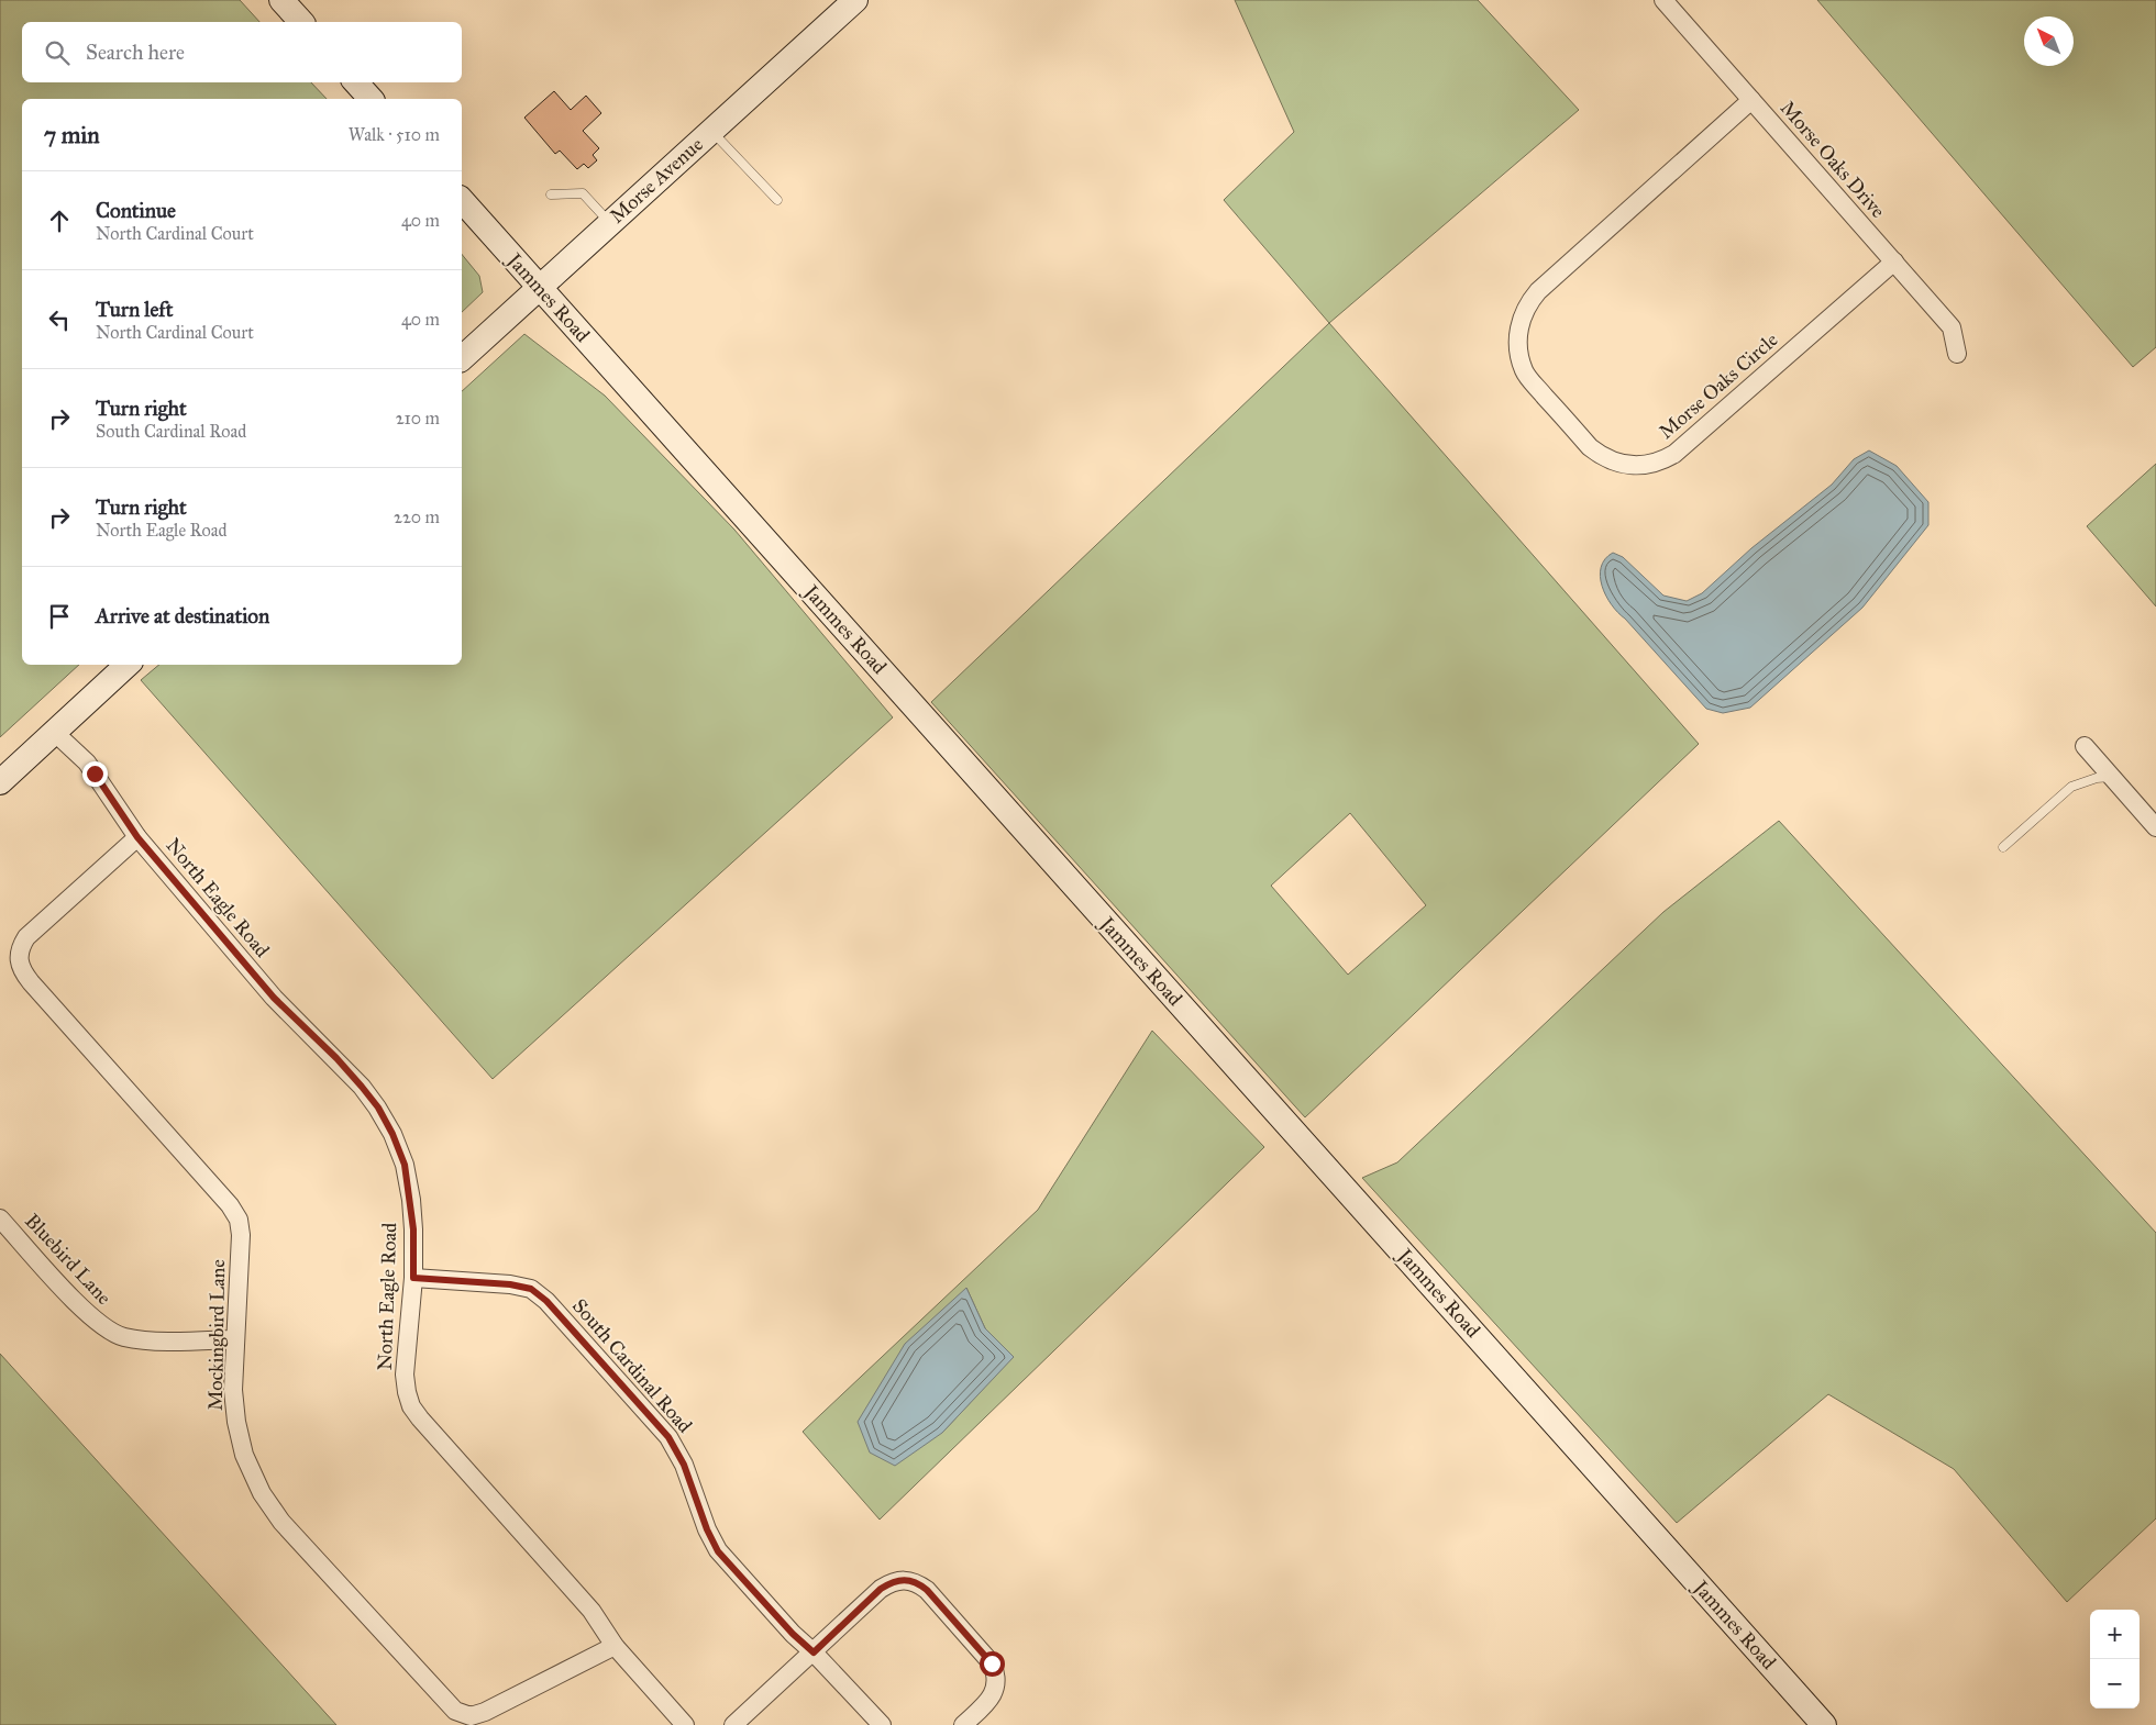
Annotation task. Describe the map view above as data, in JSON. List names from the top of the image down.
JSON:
{
  "streets": {
    "street": [
      "Morse Oaks Drive",
      "Morse Avenue",
      "Jammes Road",
      "Morse Oaks Circle",
      "North Eagle Road",
      "Bluebird Lane",
      "Mockingbird Lane",
      "South Cardinal Road"
    ]
  },
  "crossings": [
    ["Morse Oaks Drive", "Morse Oaks Circle"],
    ["Morse Avenue", "Jammes Road"],
    ["North Eagle Road", "Mockingbird Lane"],
    ["North Eagle Road", "South Cardinal Road"],
    ["Bluebird Lane", "Mockingbird Lane"]
  ],
  "north": "top left",
  "page": {
    "search": "Search here",
    "heading": ["7 min", "Walk · 510 m"],
    "list": [
      ["Continue", "North Cardinal Court", "40 m"],
      ["Turn left", "North Cardinal Court", "40 m"],
      ["Turn right", "South Cardinal Road", "210 m"],
      ["Turn right", "North Eagle Road", "220 m"],
      "Arrive at destination"
    ],
    "map_buttons": ["+", "−"]
  }
}
